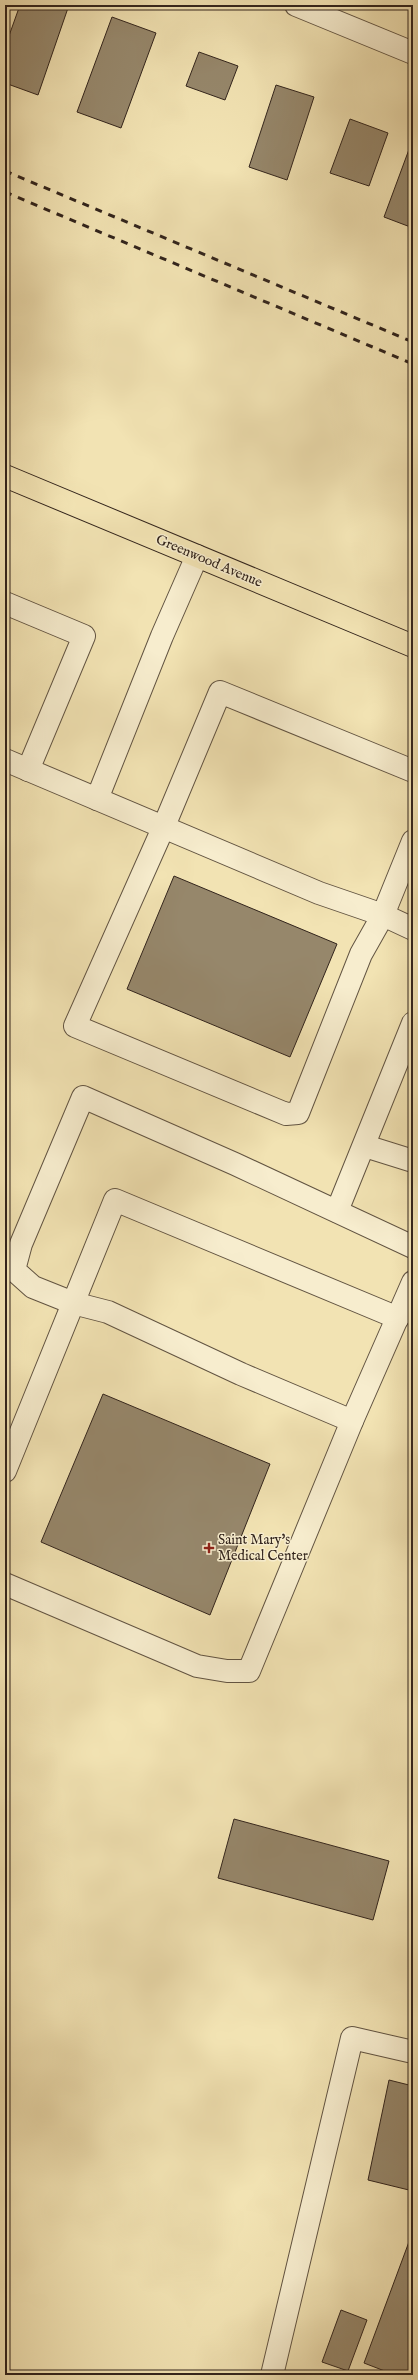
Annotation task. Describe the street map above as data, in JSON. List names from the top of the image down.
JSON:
{
  "streets": {
    "main road": ["Greenwood Avenue"]
  },
  "places": {
    "health": ["Saint Mary's Medical Center"]
  }
}
